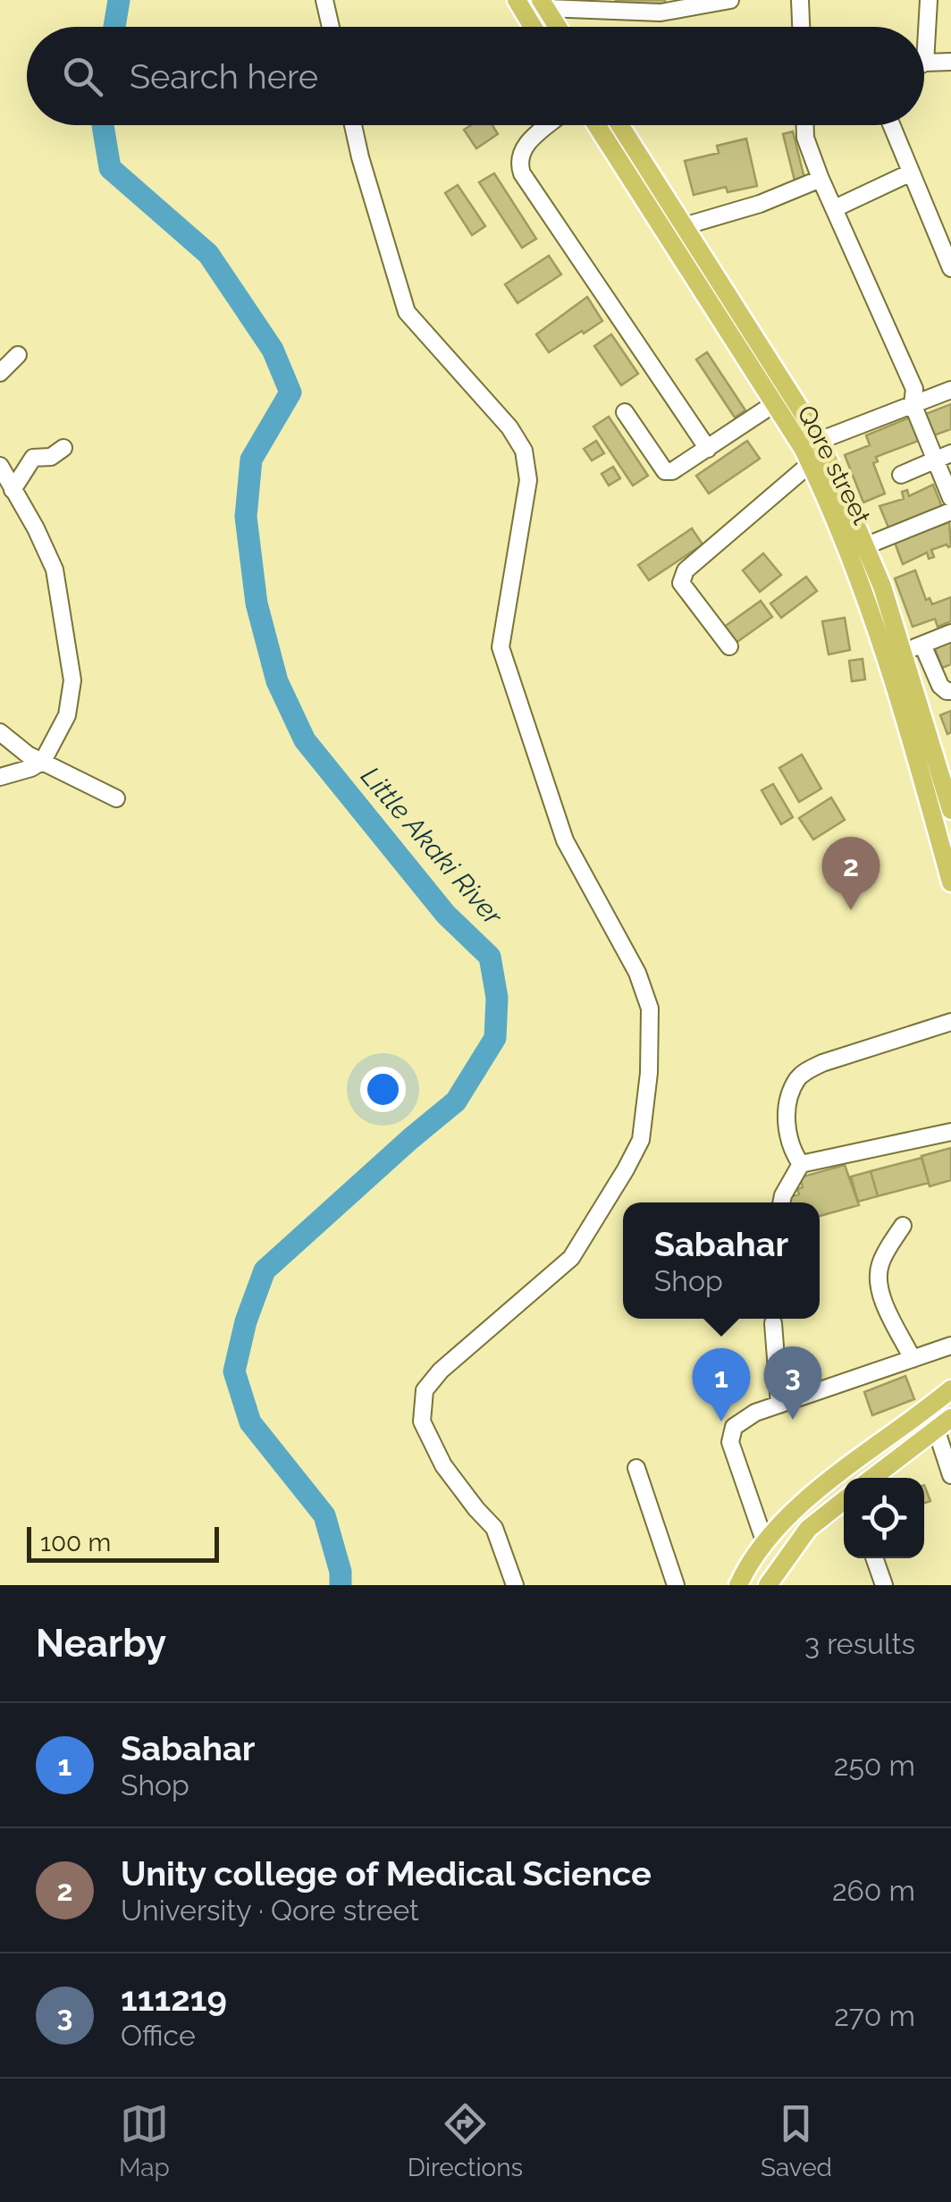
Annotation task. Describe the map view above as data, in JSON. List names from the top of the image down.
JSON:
{
  "streets": {
    "main road": ["Qore street"]
  },
  "water": ["Little Akaki River"],
  "scale_bar": "100 m",
  "page": {
    "search": "Search here",
    "pins": ["2", "3", "1"],
    "popup": ["Sabahar", "Shop"],
    "scale": "100 m",
    "heading": ["Nearby", "3 results"],
    "list": [
      {
        "mark": "1",
        "name": "Sabahar",
        "note": "Shop",
        "value": "250 m"
      },
      {
        "mark": "2",
        "name": "Unity college of Medical Science",
        "note": "University · Qore street",
        "value": "260 m"
      },
      {
        "mark": "3",
        "name": "111219",
        "note": "Office",
        "value": "270 m"
      }
    ],
    "nav": ["Map", "Directions", "Saved"]
  }
}
